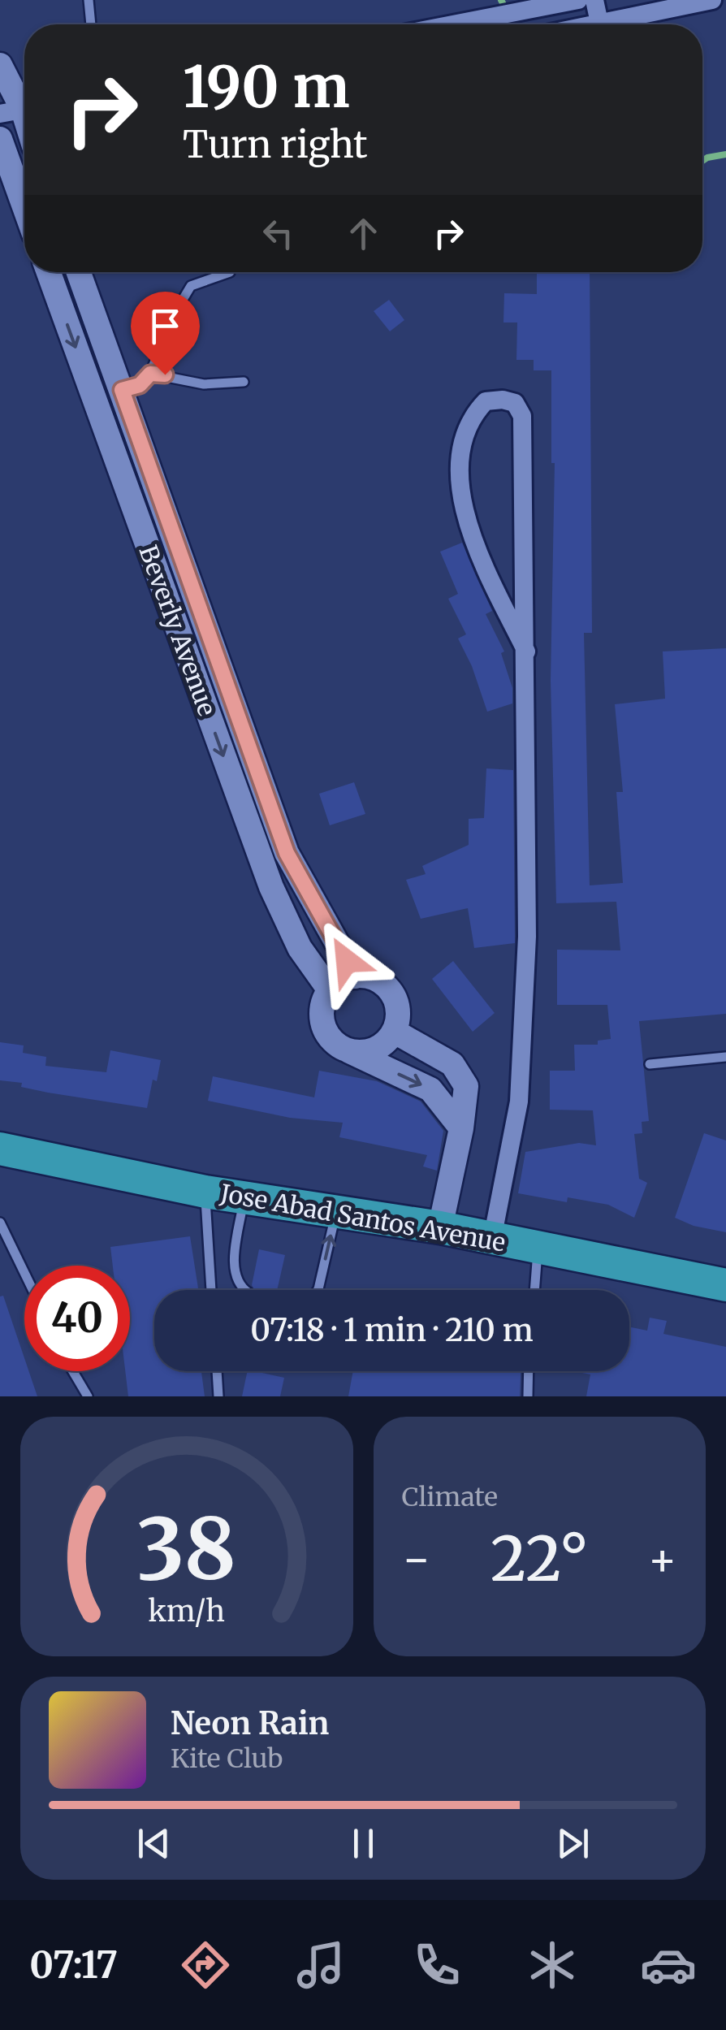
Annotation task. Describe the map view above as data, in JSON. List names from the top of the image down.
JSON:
{
  "streets": {
    "highway": ["Jose Abad Santos Avenue"],
    "street": ["Beverly Avenue"]
  },
  "page": {
    "turn": ["190 m", "Turn right"],
    "limit": "40",
    "trip": "07:18 · 1 min · 210 m",
    "tile": "Climate",
    "heat": ["−", "22°", "+"],
    "song": ["Neon Rain", "Kite Club"],
    "tabs": "07:17",
    "gauge": ["38", "km/h"]
  }
}
